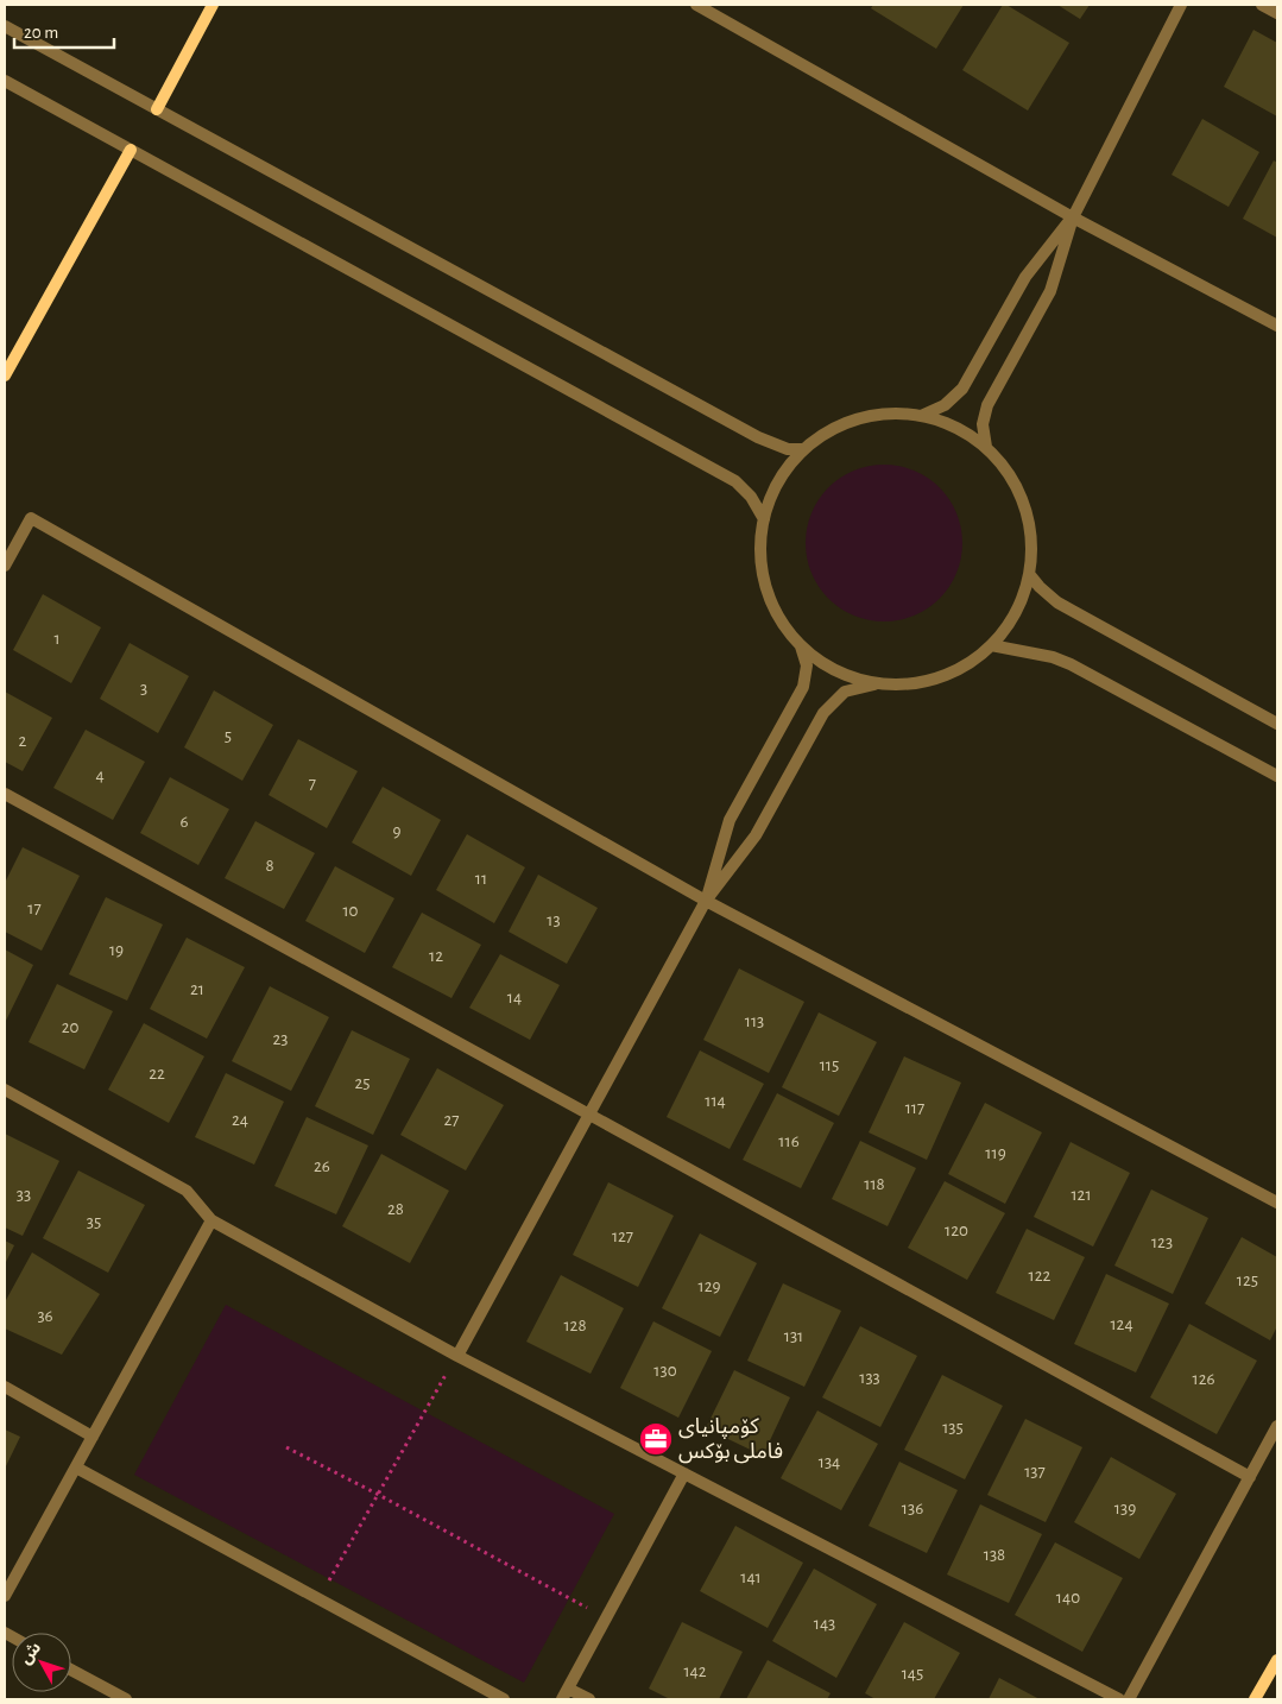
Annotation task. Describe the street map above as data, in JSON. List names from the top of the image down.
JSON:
{
  "places": {
    "office": ["کۆمپانیای فاملی بۆکس"]
  },
  "house_numbers": [
    "1",
    "3",
    "5",
    "2",
    "4",
    "7",
    "6",
    "9",
    "8",
    "11",
    "17",
    "10",
    "13",
    "19",
    "12",
    "21",
    "14",
    "113",
    "20",
    "23",
    "115",
    "22",
    "25",
    "114",
    "117",
    "24",
    "27",
    "116",
    "119",
    "26",
    "118",
    "33",
    "121",
    "28",
    "35",
    "120",
    "127",
    "123",
    "122",
    "125",
    "129",
    "36",
    "124",
    "128",
    "131",
    "130",
    "133",
    "126",
    "135",
    "134",
    "137",
    "136",
    "139",
    "138",
    "141",
    "140",
    "143",
    "142",
    "145"
  ],
  "scale_bar": "20 m",
  "north": "top left"
}
